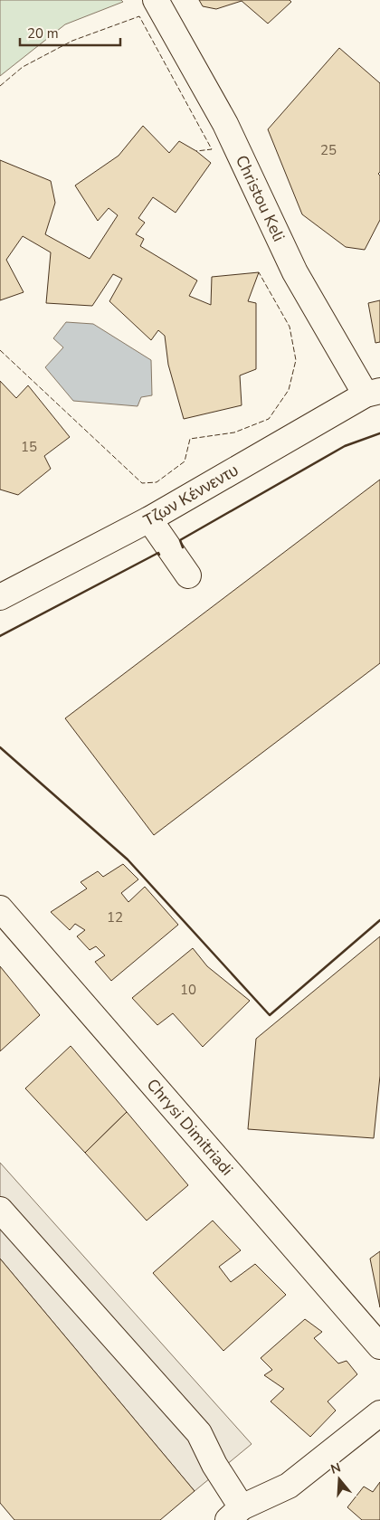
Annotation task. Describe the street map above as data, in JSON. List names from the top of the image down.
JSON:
{
  "streets": {
    "street": ["Christou Keli", "Τζων Κέννεντυ", "Chrysi Dimitriadi"]
  },
  "crossings": [
    ["Christou Keli", "Τζων Κέννεντυ"]
  ],
  "house_numbers": [
    "25",
    "15",
    "12",
    "10"
  ],
  "scale_bar": "20 m",
  "north": "top"
}
